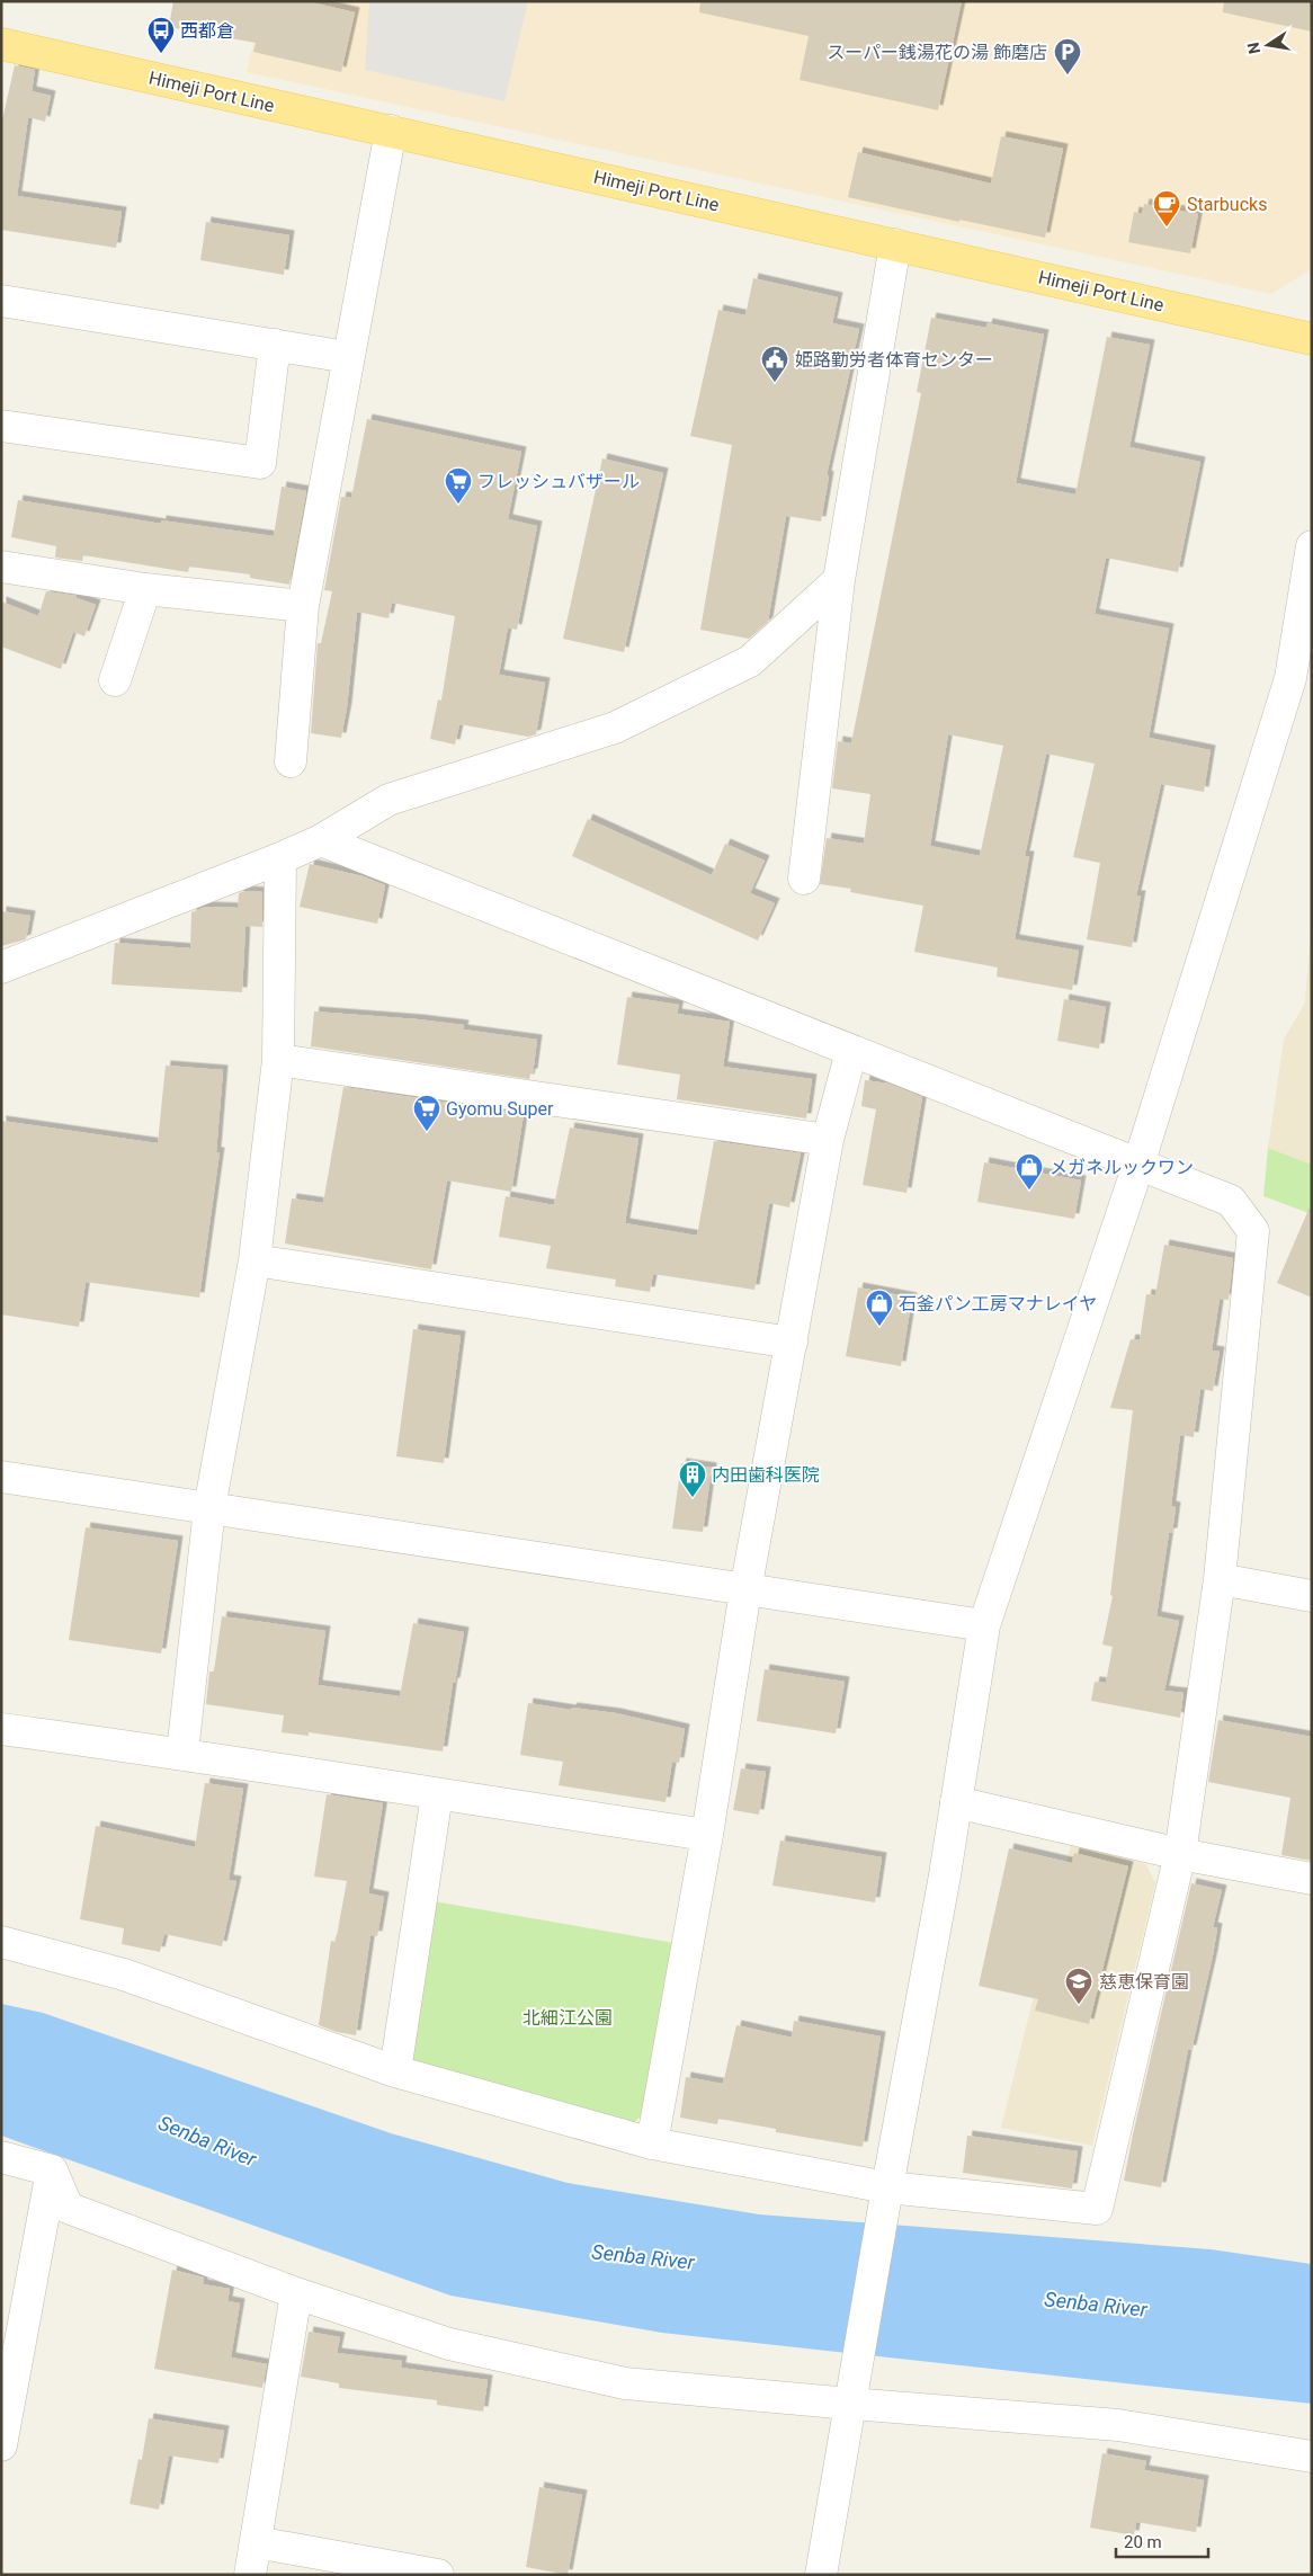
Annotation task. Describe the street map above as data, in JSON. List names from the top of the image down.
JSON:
{
  "streets": {
    "main road": ["Himeji Port Line"]
  },
  "water": ["Senba River"],
  "parks": ["北細江公園"],
  "places": {
    "bus stop": ["西都倉"],
    "parking": ["スーパー銭湯花の湯 飾磨店"],
    "cafe": ["Starbucks"],
    "public building": ["姫路勤労者体育センター"],
    "supermarket": ["フレッシュバザール", "Gyomu Super"],
    "shop": ["メガネルックワン", "石釜パン工房マナレイヤ"],
    "building": ["内田歯科医院"],
    "school or university": ["慈恵保育園"]
  },
  "scale_bar": "20 m",
  "north": "left"
}
